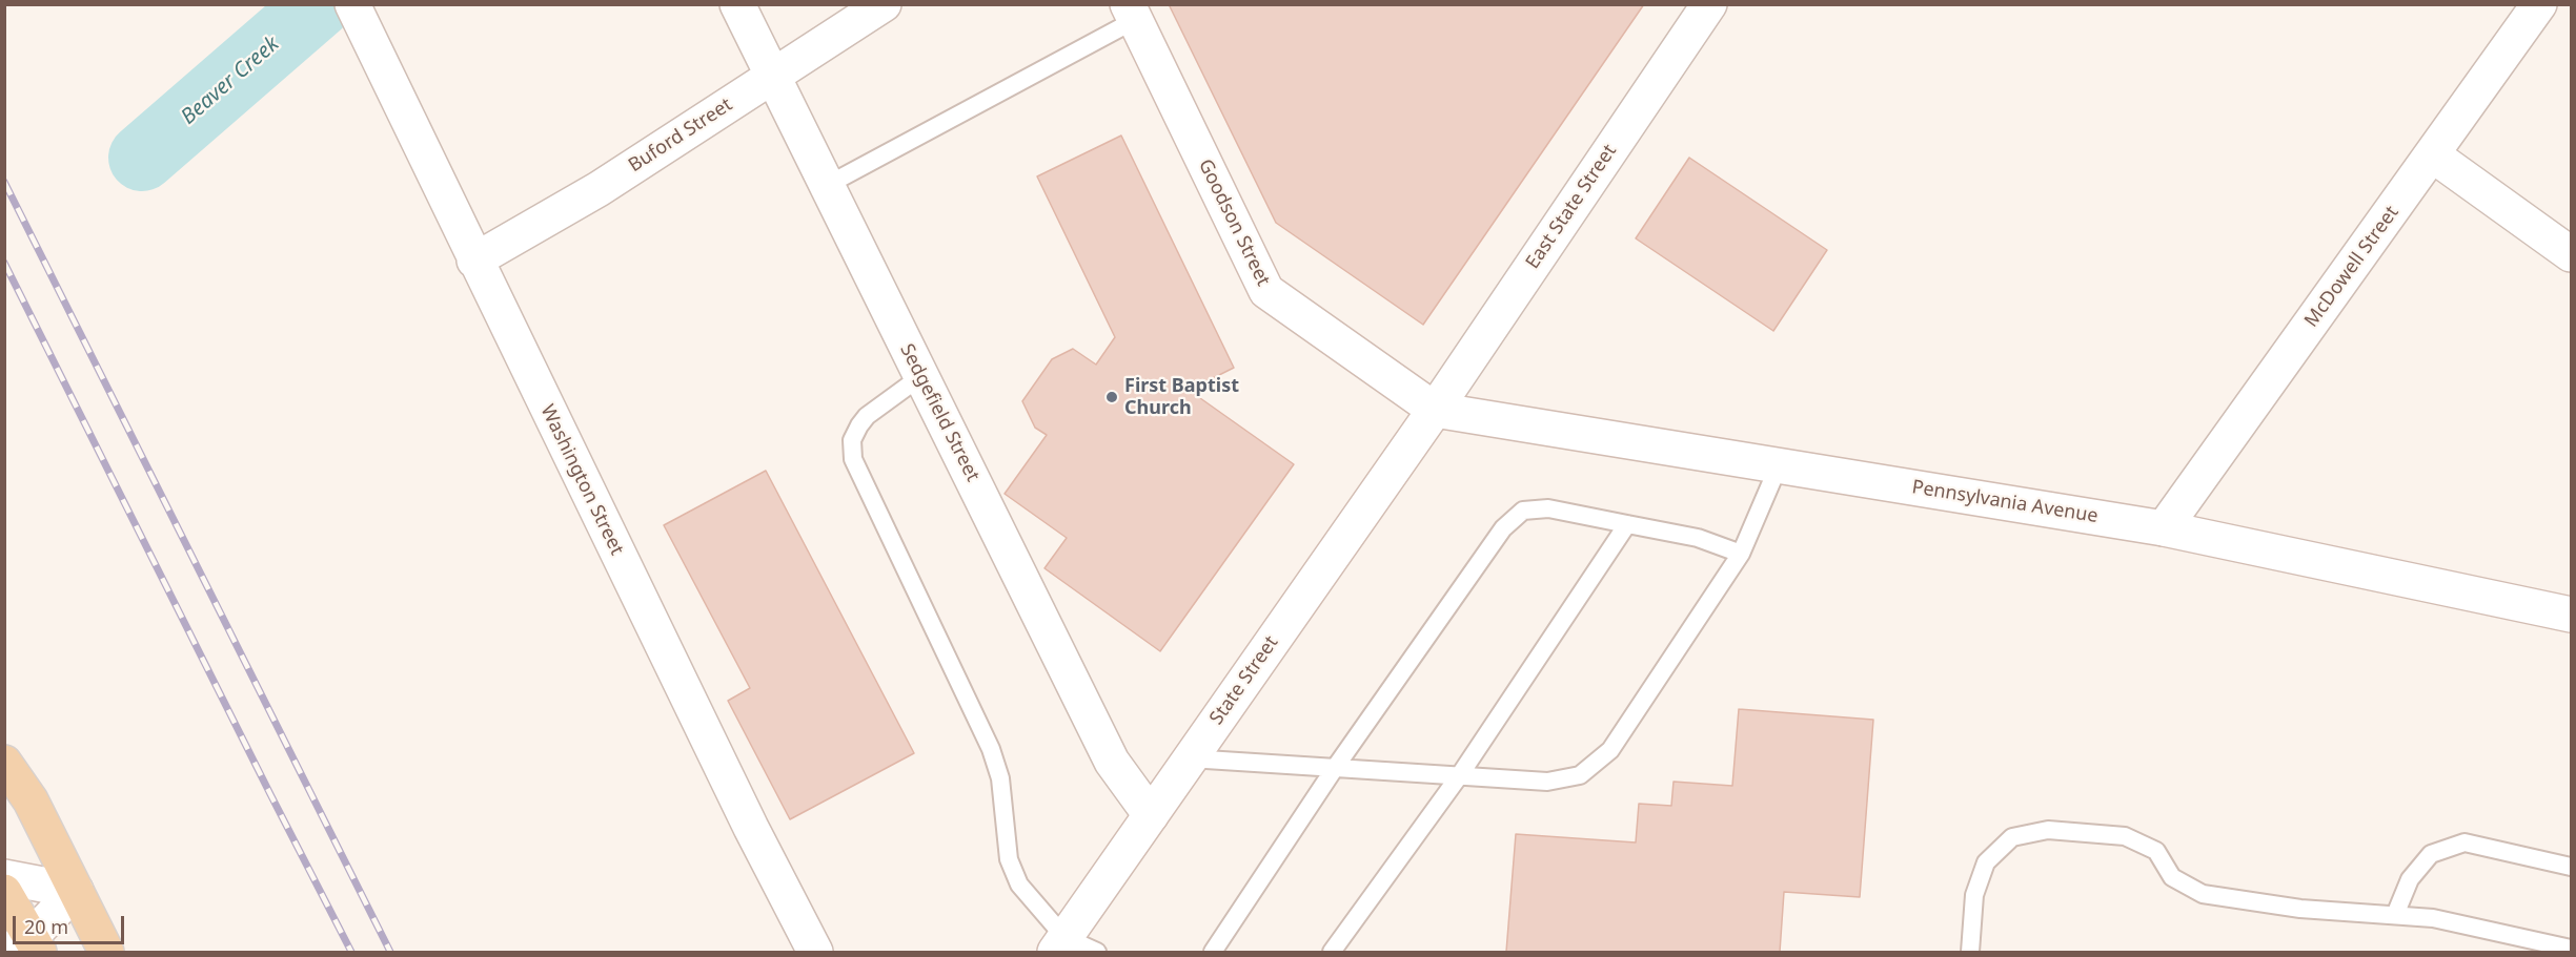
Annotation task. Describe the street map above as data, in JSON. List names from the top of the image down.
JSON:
{
  "streets": {
    "street": [
      "Buford Street",
      "East State Street",
      "Goodson Street",
      "McDowell Street",
      "Sedgefield Street",
      "Washington Street",
      "Pennsylvania Avenue",
      "State Street"
    ]
  },
  "crossings": [
    ["Buford Street", "Sedgefield Street"],
    ["Buford Street", "Washington Street"],
    ["East State Street", "Goodson Street"],
    ["East State Street", "Pennsylvania Avenue"],
    ["East State Street", "State Street"],
    ["Goodson Street", "Pennsylvania Avenue"],
    ["Goodson Street", "State Street"],
    ["McDowell Street", "Pennsylvania Avenue"],
    ["Sedgefield Street", "State Street"],
    ["Pennsylvania Avenue", "State Street"]
  ],
  "water": ["Beaver Creek"],
  "places": ["First Baptist Church"],
  "scale_bar": "20 m"
}
